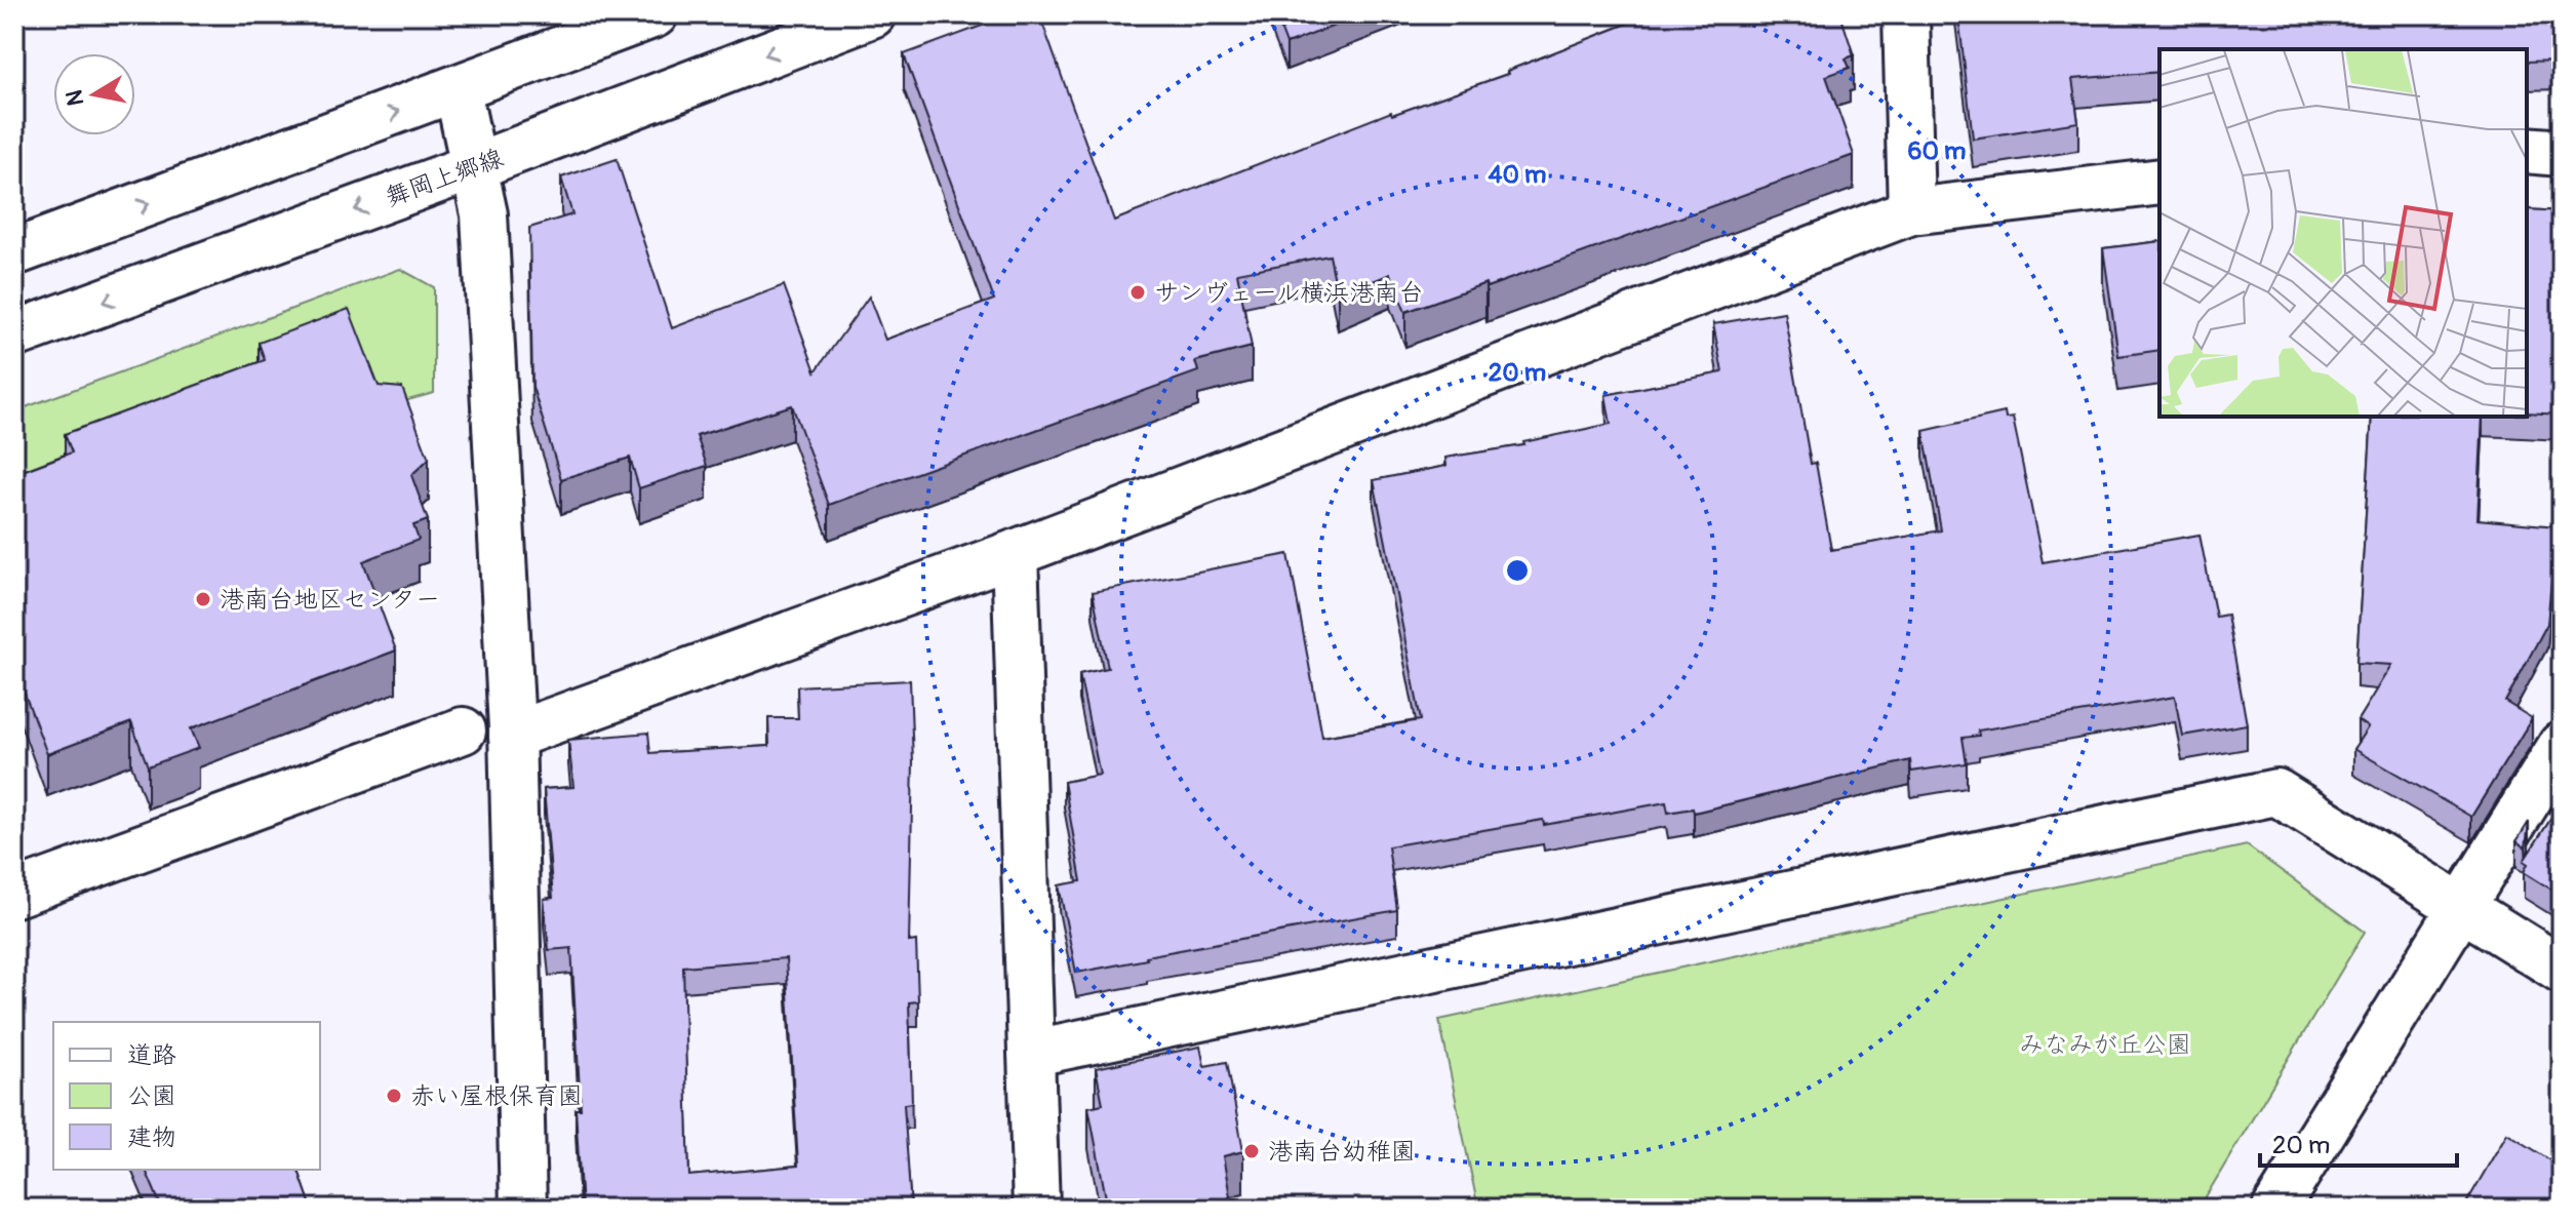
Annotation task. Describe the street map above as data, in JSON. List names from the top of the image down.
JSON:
{
  "streets": {
    "street": ["舞岡上郷線"]
  },
  "parks": ["みなみが丘公園"],
  "places": [
    "サンヴェール横浜港南台",
    "港南台地区センター",
    "赤い屋根保育園",
    "港南台幼稚園"
  ],
  "legend": ["道路", "公園", "建物"],
  "scale_bar": "20 m",
  "north": "left",
  "rings": ["60 m", "40 m", "20 m"]
}
